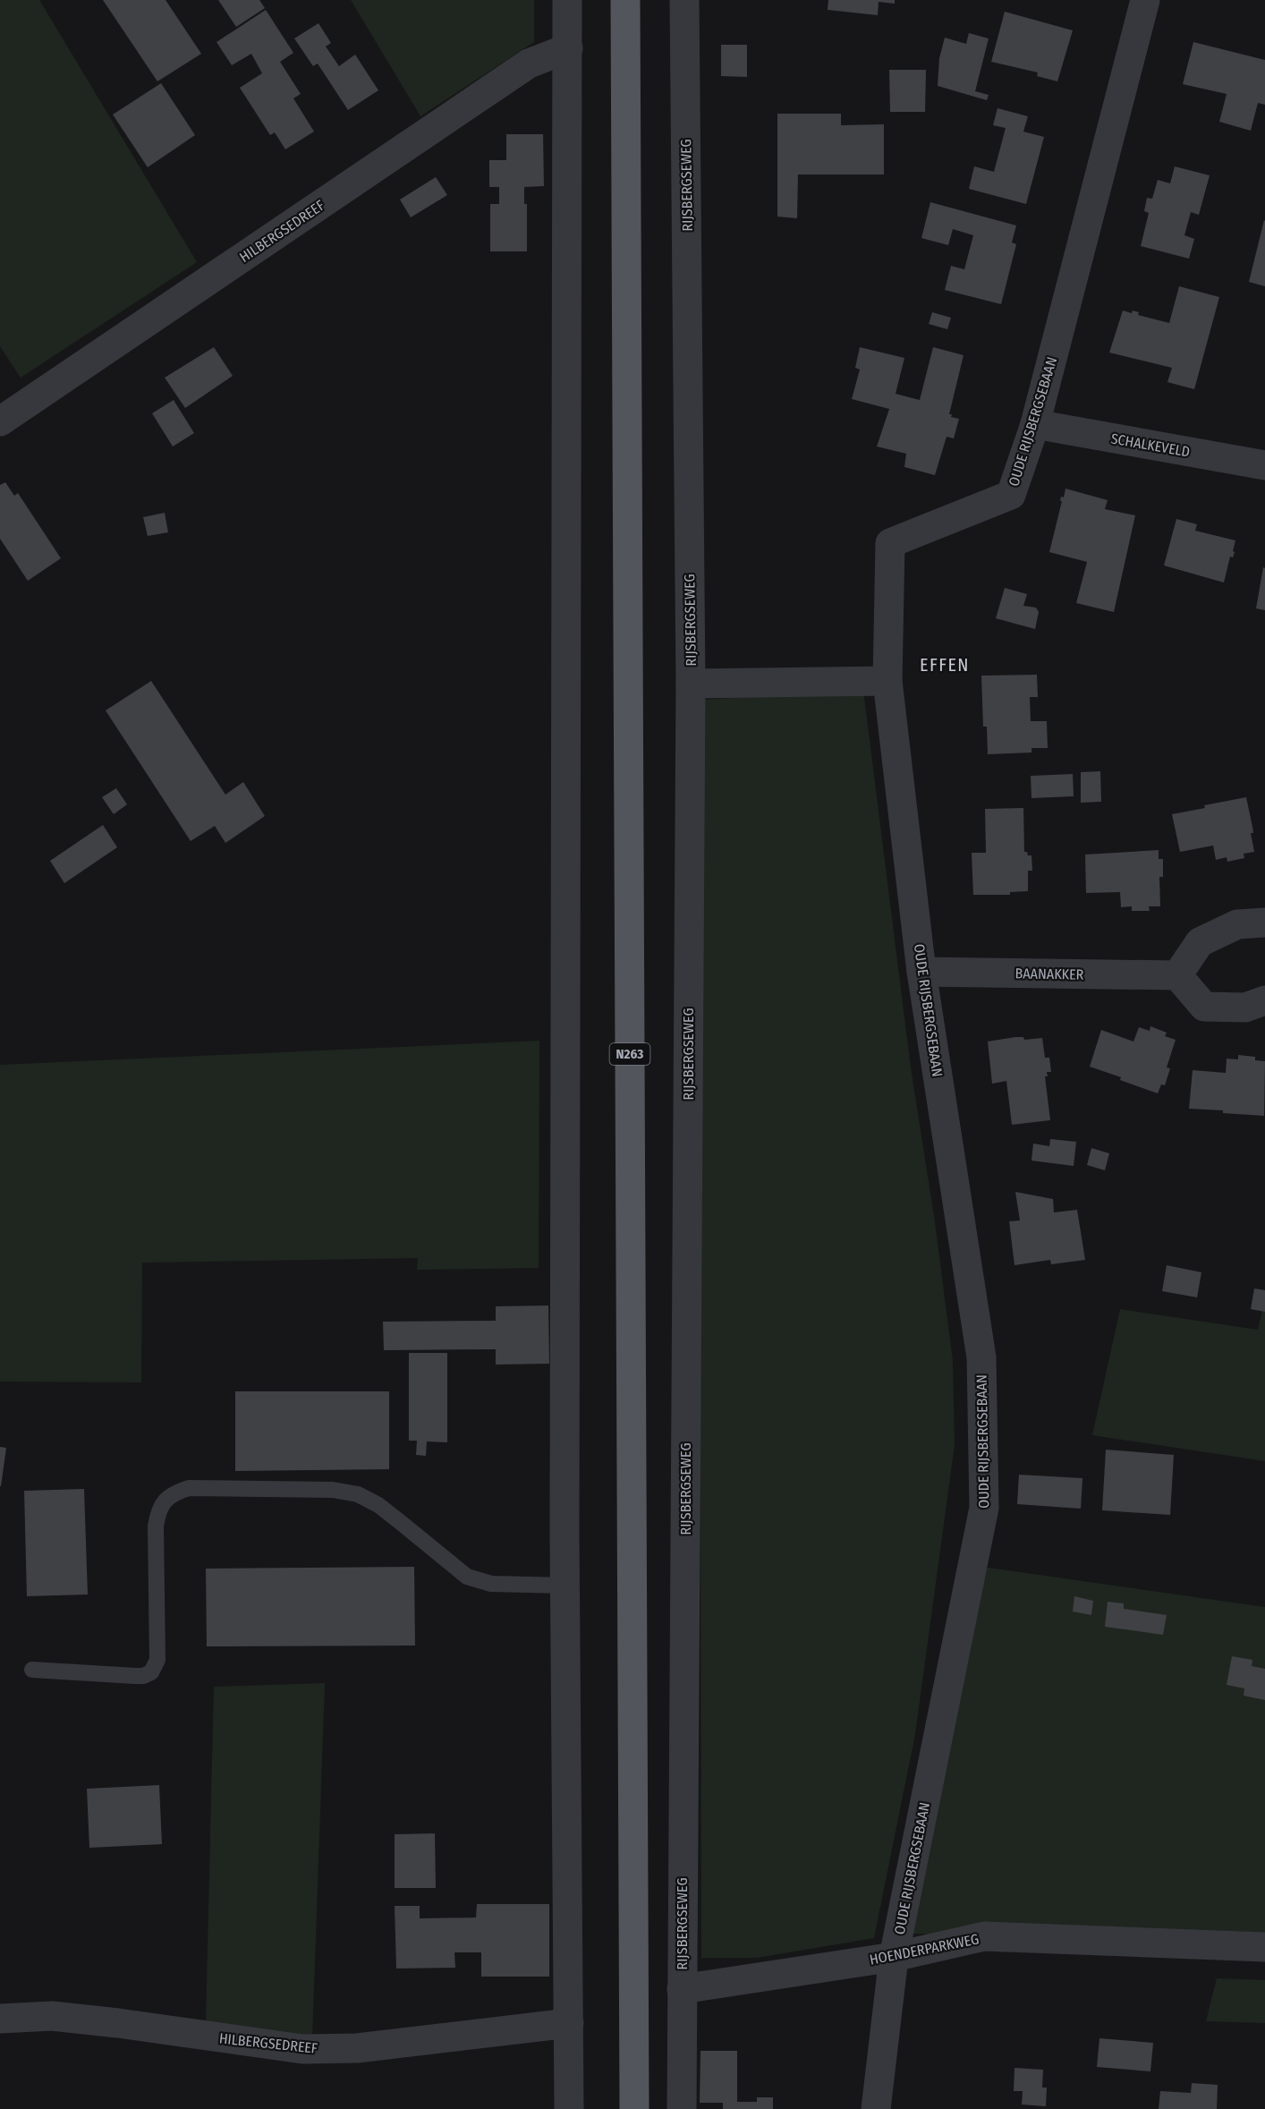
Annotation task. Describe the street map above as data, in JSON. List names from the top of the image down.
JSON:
{
  "streets": {
    "main road": ["N263"],
    "street": [
      "RIJSBERGSEWEG",
      "HILBERGSEDREEF",
      "OUDE RIJSBERGSEBAAN",
      "SCHALKEVELD",
      "BAANAKKER",
      "HOENDERPARKWEG"
    ]
  },
  "crossings": [
    ["RIJSBERGSEWEG", "HOENDERPARKWEG"],
    ["OUDE RIJSBERGSEBAAN", "SCHALKEVELD"],
    ["OUDE RIJSBERGSEBAAN", "BAANAKKER"],
    ["OUDE RIJSBERGSEBAAN", "HOENDERPARKWEG"]
  ],
  "districts": ["EFFEN"]
}
